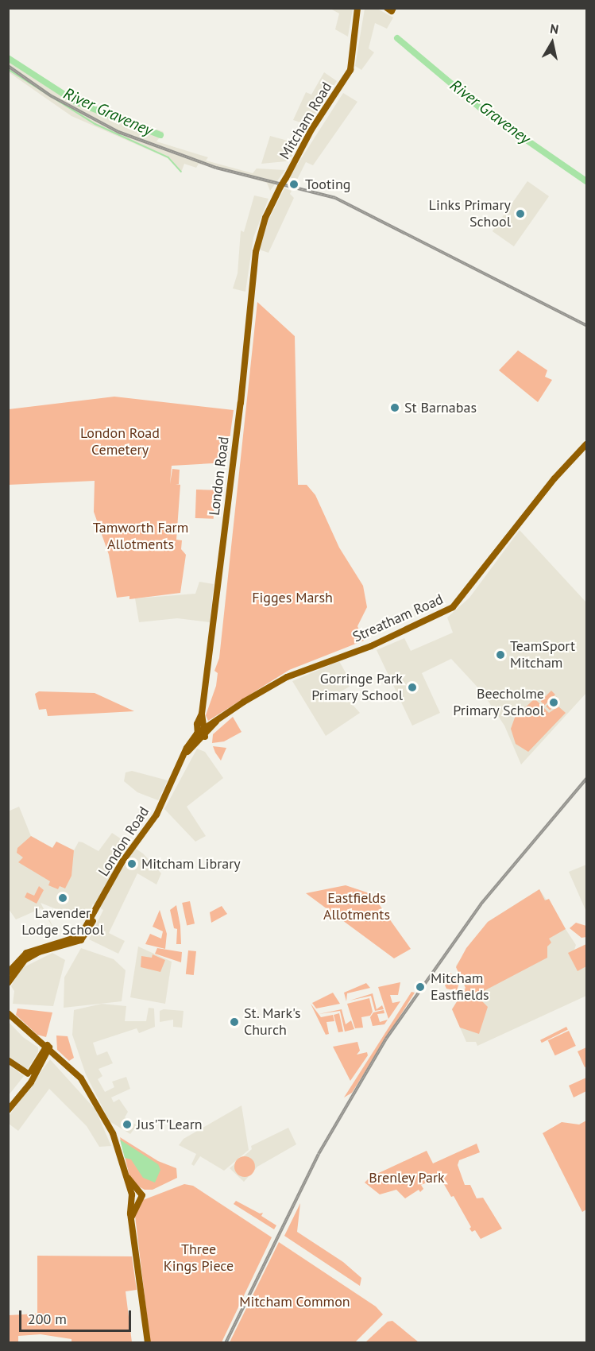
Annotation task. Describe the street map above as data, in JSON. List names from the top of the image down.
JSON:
{
  "streets": {
    "main road": ["Mitcham Road", "London Road", "Streatham Road"]
  },
  "crossings": [
    ["Mitcham Road", "London Road"],
    ["London Road", "Streatham Road"]
  ],
  "water": ["River Graveney"],
  "parks": [
    "London Road Cemetery",
    "Tamworth Farm Allotments",
    "Figges Marsh",
    "Eastfields Allotments",
    "Brenley Park",
    "Three Kings Piece",
    "Mitcham Common"
  ],
  "places": [
    "Tooting",
    "Links Primary School",
    "St Barnabas",
    "TeamSport Mitcham",
    "Gorringe Park Primary School",
    "Beecholme Primary School",
    "Mitcham Library",
    "Lavender Lodge School",
    "Mitcham Eastfields",
    "St. Mark's Church",
    "Jus'T'Learn"
  ],
  "scale_bar": "200 m",
  "north": "top"
}
